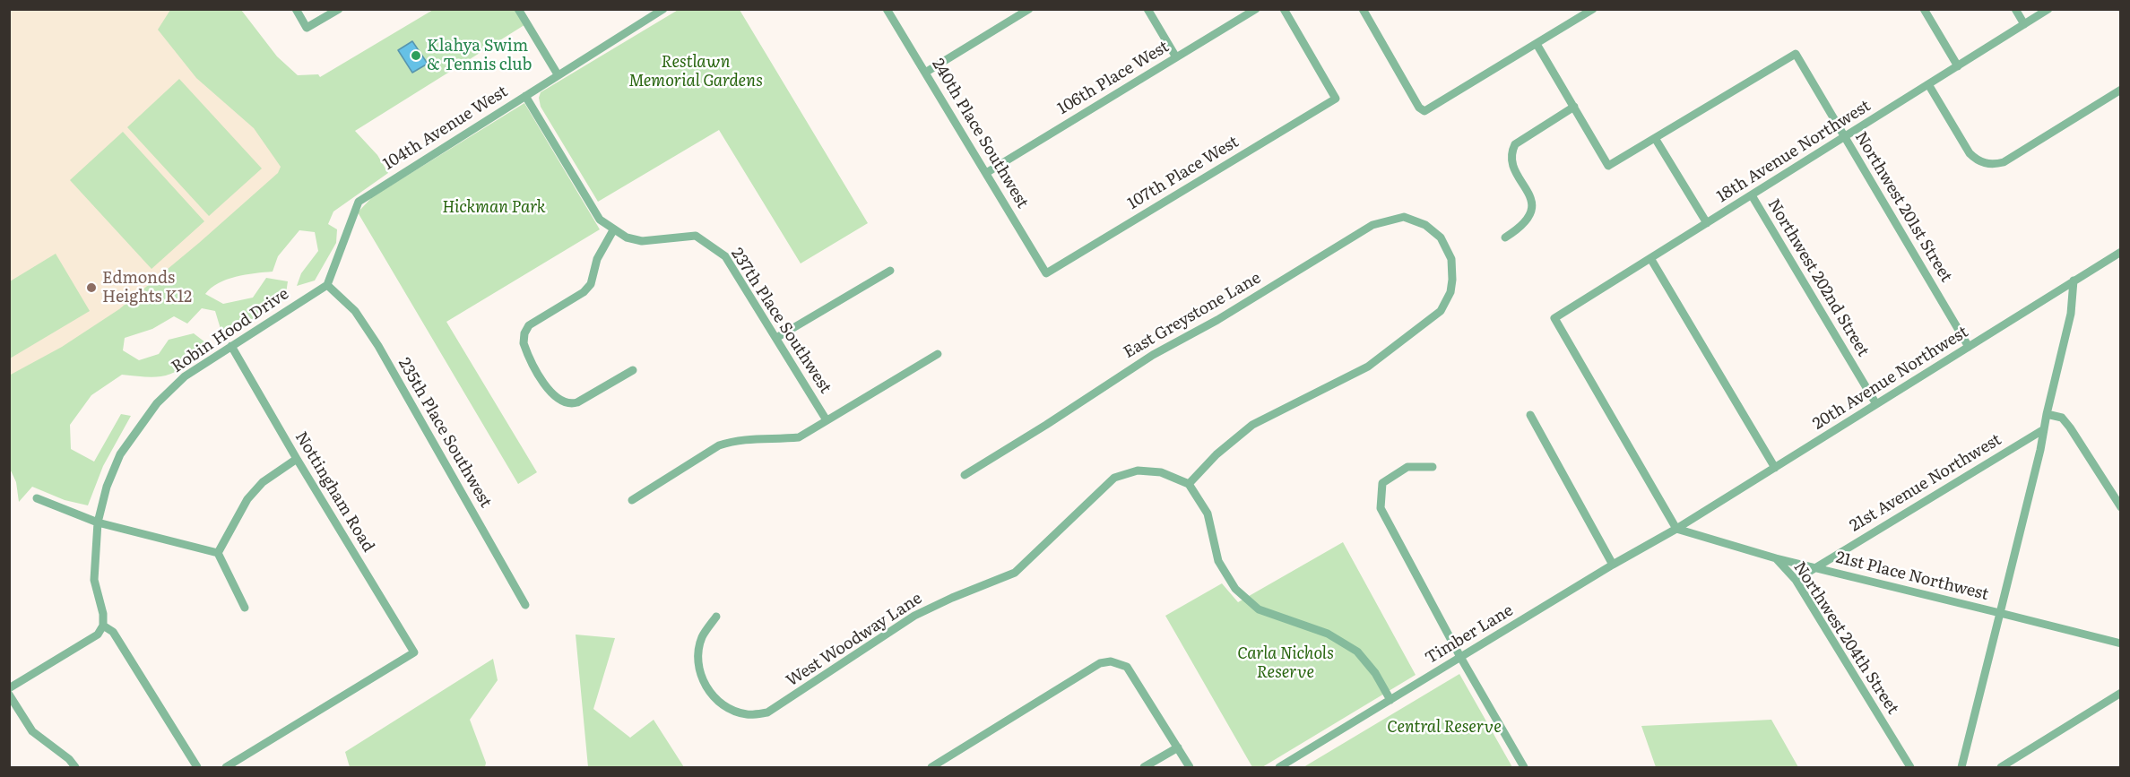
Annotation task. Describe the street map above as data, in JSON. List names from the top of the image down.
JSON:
{
  "streets": {
    "street": [
      "106th Place West",
      "104th Avenue West",
      "240th Place Southwest",
      "18th Avenue Northwest",
      "107th Place West",
      "Northwest 201st Street",
      "Northwest 202nd Street",
      "East Greystone Lane",
      "237th Place Southwest",
      "Robin Hood Drive",
      "20th Avenue Northwest",
      "235th Place Southwest",
      "21st Avenue Northwest",
      "Nottingham Road",
      "21st Place Northwest",
      "Timber Lane",
      "Northwest 204th Street",
      "West Woodway Lane"
    ]
  },
  "crossings": [
    ["106th Place West", "240th Place Southwest"],
    ["104th Avenue West", "237th Place Southwest"],
    ["104th Avenue West", "Robin Hood Drive"],
    ["104th Avenue West", "235th Place Southwest"],
    ["240th Place Southwest", "107th Place West"],
    ["18th Avenue Northwest", "Northwest 201st Street"],
    ["18th Avenue Northwest", "Northwest 202nd Street"],
    ["18th Avenue Northwest", "20th Avenue Northwest"],
    ["18th Avenue Northwest", "Timber Lane"],
    ["18th Avenue Northwest", "Northwest 204th Street"],
    ["Northwest 201st Street", "20th Avenue Northwest"],
    ["Northwest 202nd Street", "20th Avenue Northwest"],
    ["East Greystone Lane", "West Woodway Lane"],
    ["Robin Hood Drive", "235th Place Southwest"],
    ["Robin Hood Drive", "Nottingham Road"],
    ["20th Avenue Northwest", "Timber Lane"],
    ["20th Avenue Northwest", "Northwest 204th Street"],
    ["21st Avenue Northwest", "21st Place Northwest"],
    ["21st Avenue Northwest", "Northwest 204th Street"],
    ["21st Place Northwest", "Northwest 204th Street"],
    ["Timber Lane", "Northwest 204th Street"]
  ],
  "parks": [
    "Restlawn Memorial Gardens",
    "Hickman Park",
    "Carla Nichols Reserve",
    "Central Reserve"
  ],
  "places": ["Klahya Swim & Tennis club", "Edmonds Heights K12"]
}
